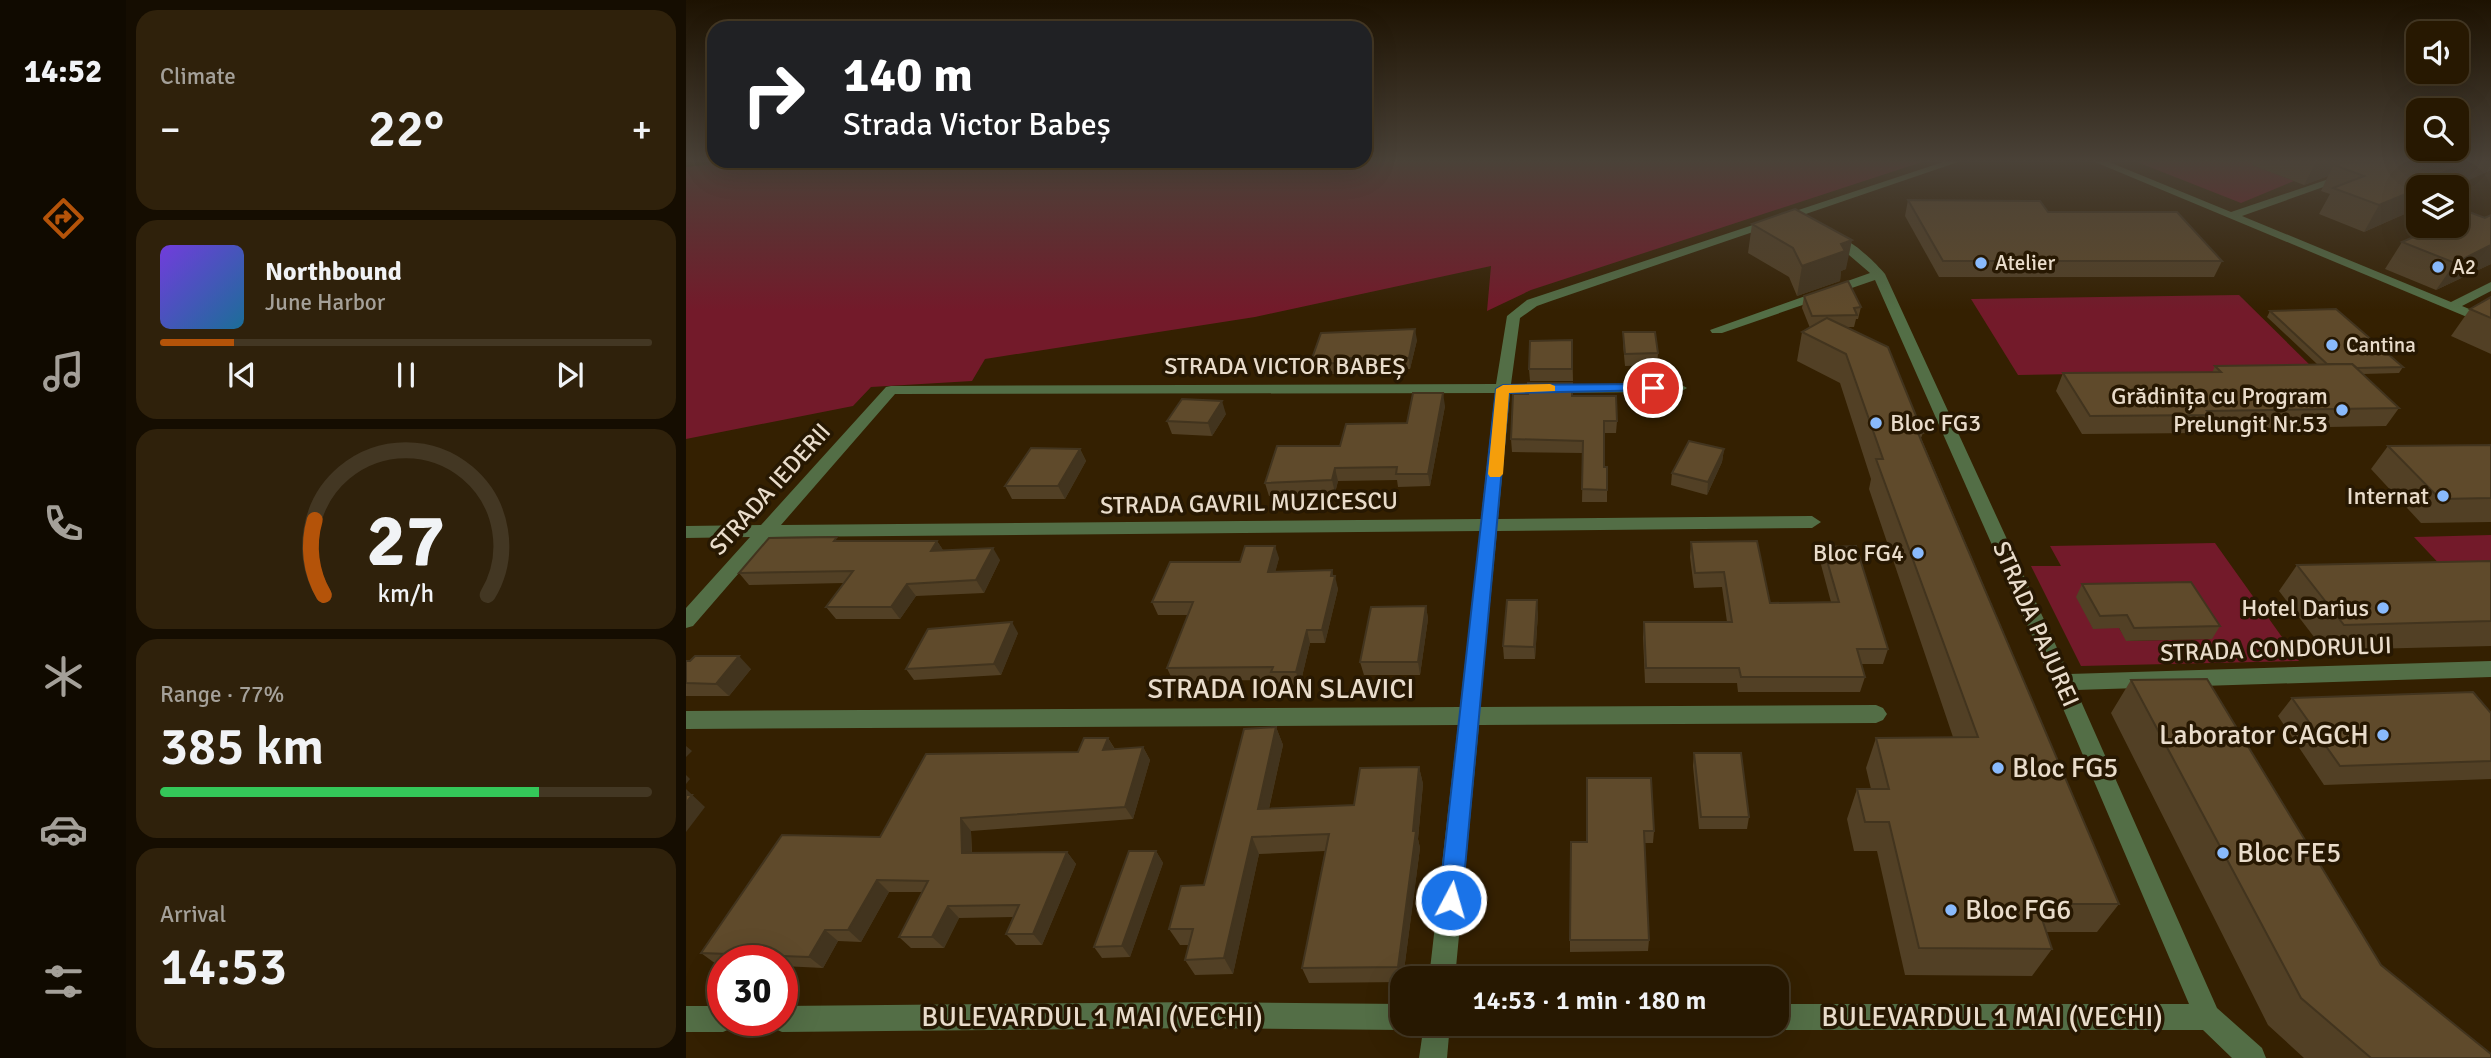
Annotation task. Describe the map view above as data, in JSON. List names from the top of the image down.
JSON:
{
  "streets": {
    "street": [
      "STRADA VICTOR BABEȘ",
      "STRADA IEDERII",
      "STRADA GAVRIL MUZICESCU",
      "STRADA PAJUREI",
      "STRADA CONDORULUI",
      "STRADA IOAN SLAVICI",
      "BULEVARDUL 1 MAI (VECHI)"
    ]
  },
  "crossings": [
    ["STRADA VICTOR BABEȘ", "STRADA IEDERII"],
    ["STRADA IEDERII", "STRADA GAVRIL MUZICESCU"],
    ["STRADA PAJUREI", "STRADA CONDORULUI"],
    ["STRADA PAJUREI", "BULEVARDUL 1 MAI (VECHI)"]
  ],
  "places": [
    "Atelier",
    "A2",
    "Cantina",
    "Grădinița cu Program Prelungit Nr.53",
    "Bloc FG3",
    "Internat",
    "Bloc FG4",
    "Hotel Darius",
    "Laborator CAGCH",
    "Bloc FG5",
    "Bloc FE5",
    "Bloc FG6"
  ],
  "page": {
    "tabs": "14:52",
    "tile": [
      "Climate",
      ["Range · 77%", "385 km"],
      ["Arrival", "14:53"]
    ],
    "turn": ["140 m", "Strada Victor Babeș"],
    "heat": ["−", "22°", "+"],
    "song": ["Northbound", "June Harbor"],
    "limit": "30",
    "trip": "14:53 · 1 min · 180 m",
    "gauge": ["27", "km/h"]
  }
}
